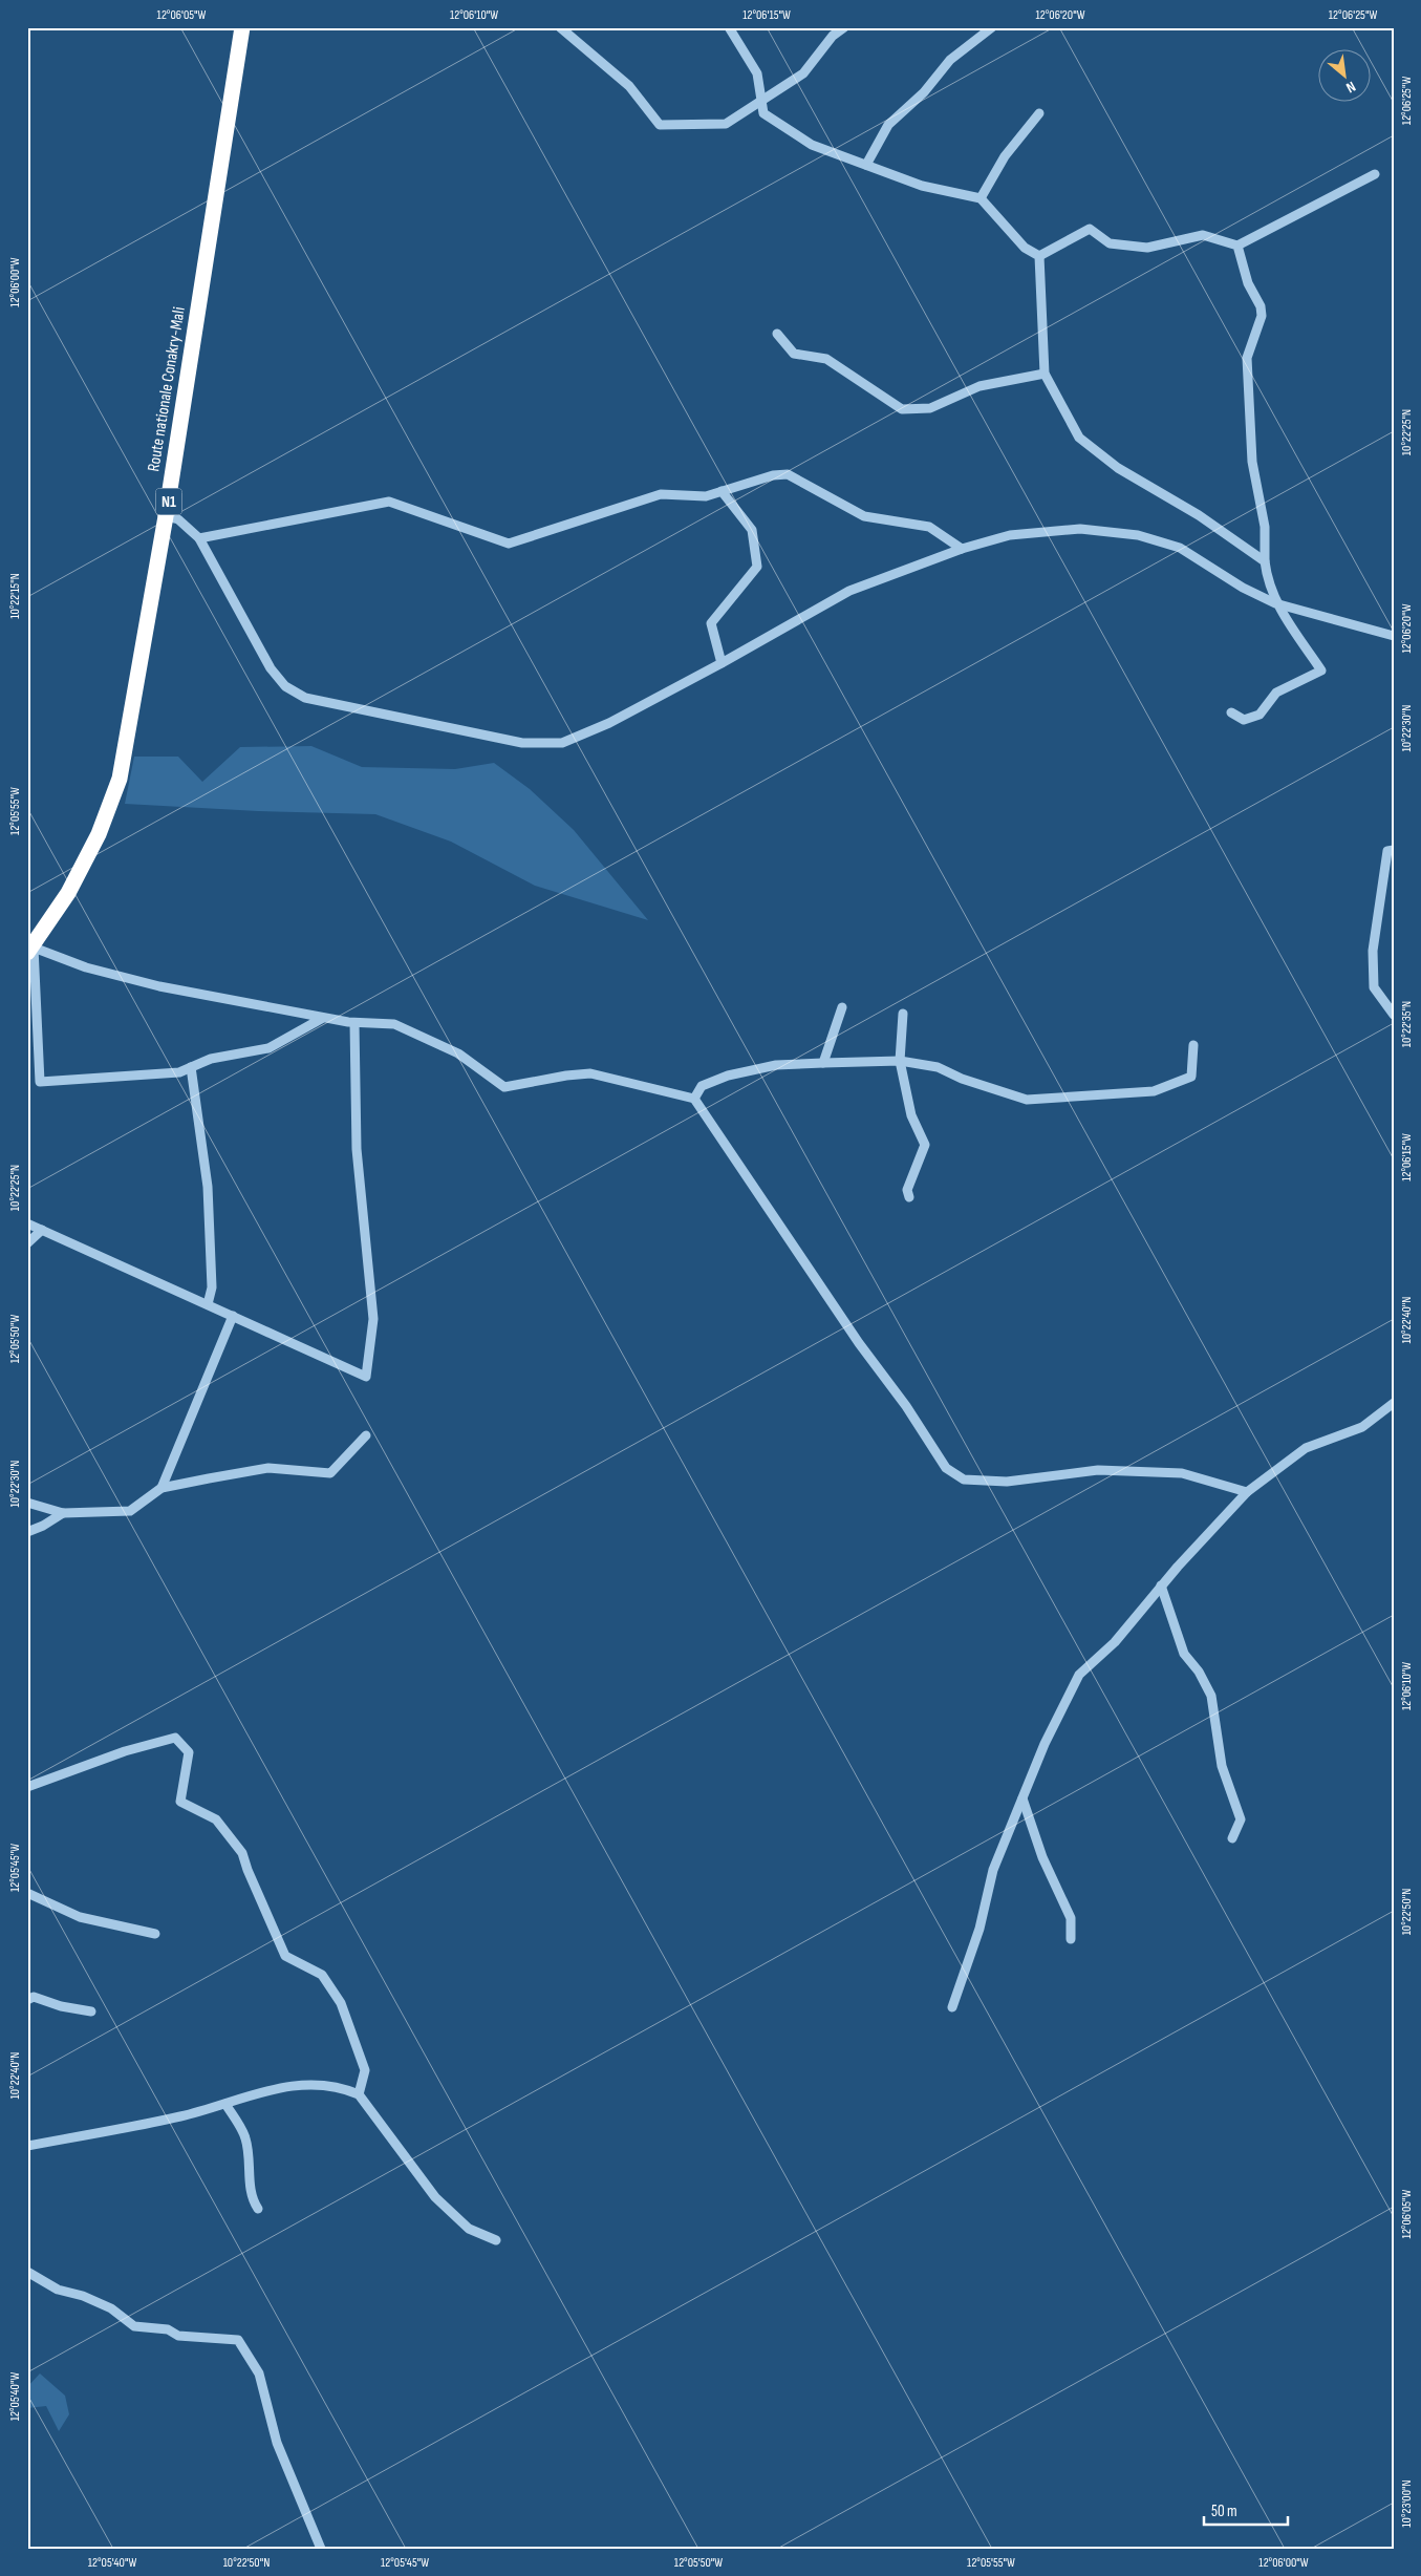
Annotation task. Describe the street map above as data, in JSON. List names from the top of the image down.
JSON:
{
  "streets": {
    "highway": ["Route nationale Conakry-Mali", "N1"]
  },
  "scale_bar": "50 m",
  "north": "bottom right",
  "coordinates": [
    "12°06'05\"W",
    "12°06'10\"W",
    "12°06'15\"W",
    "12°06'20\"W",
    "12°06'25\"W",
    "12°06'00\"W",
    "10°22'25\"N",
    "10°22'15\"N",
    "10°22'30\"N",
    "12°05'55\"W",
    "10°22'35\"N",
    "10°22'40\"N",
    "12°05'50\"W",
    "12°05'45\"W",
    "10°22'50\"N",
    "12°05'40\"W",
    "10°23'00\"N"
  ]
}
